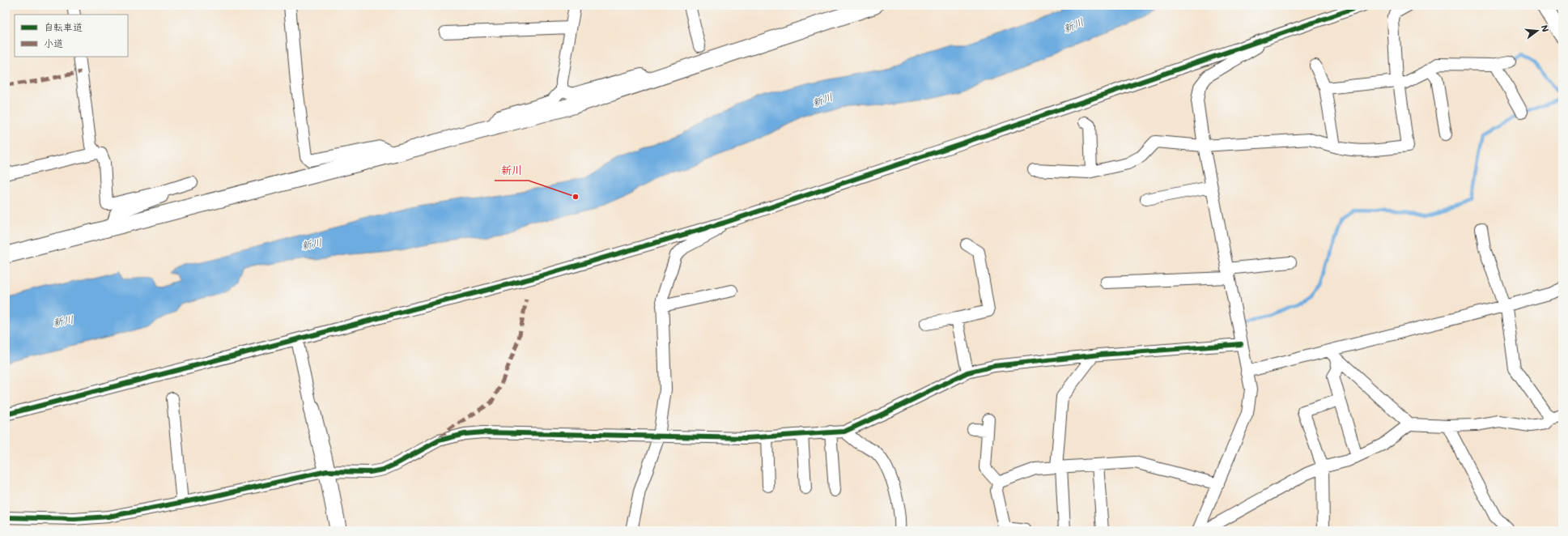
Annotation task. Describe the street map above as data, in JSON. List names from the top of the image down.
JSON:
{
  "water": ["新川"],
  "places": ["新川"],
  "legend": ["自転車道", "小道"],
  "north": "right"
}
